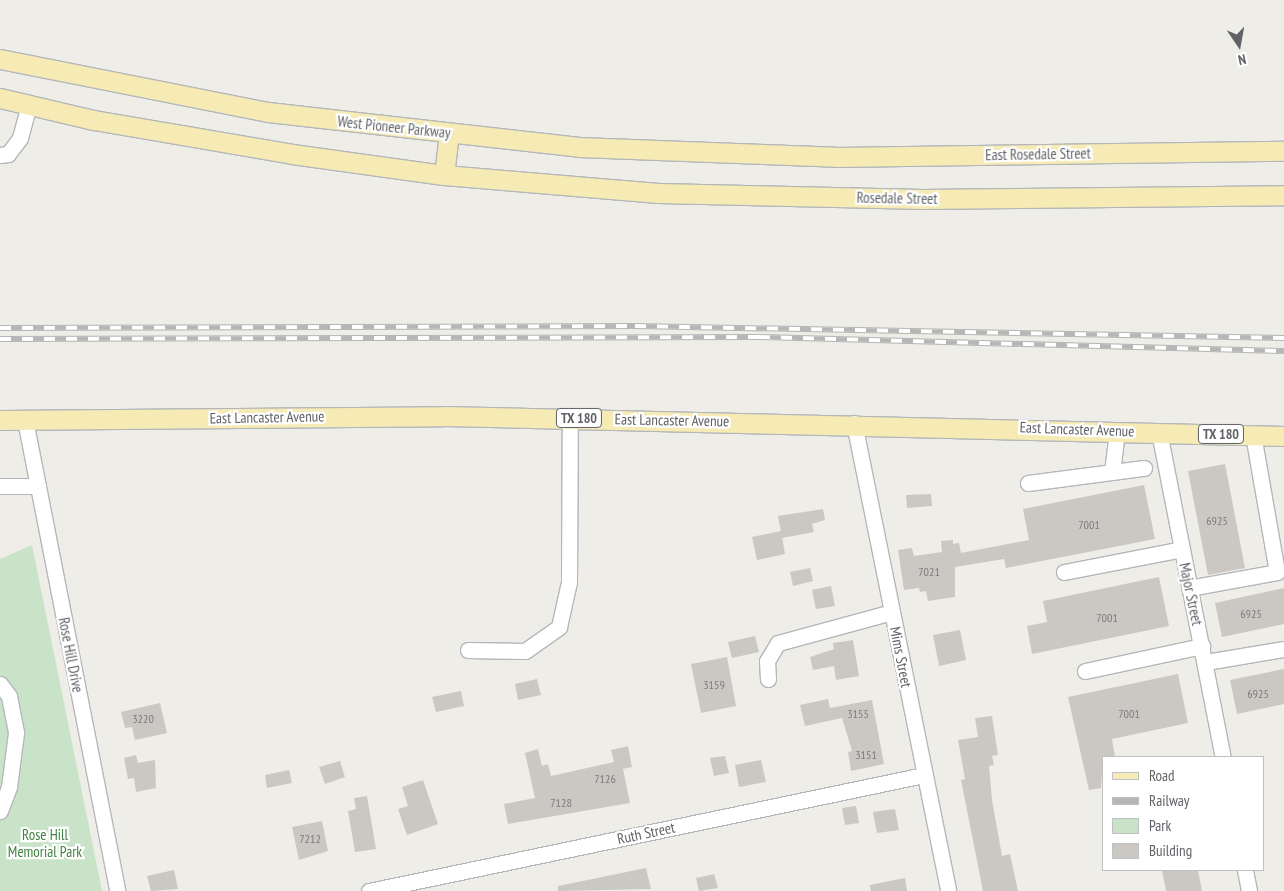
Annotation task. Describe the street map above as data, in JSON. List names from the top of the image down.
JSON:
{
  "streets": {
    "main road": [
      "West Pioneer Parkway",
      "East Rosedale Street",
      "Rosedale Street",
      "East Lancaster Avenue",
      "TX 180"
    ],
    "street": [
      "Major Street",
      "Rose Hill Drive",
      "Mims Street",
      "Ruth Street"
    ]
  },
  "crossings": [
    ["West Pioneer Parkway", "East Rosedale Street"],
    ["East Lancaster Avenue", "Major Street"],
    ["East Lancaster Avenue", "Rose Hill Drive"],
    ["East Lancaster Avenue", "Mims Street"],
    ["Mims Street", "Ruth Street"]
  ],
  "parks": ["Rose Hill Memorial Park"],
  "house_numbers": [
    "6925",
    "7001",
    "7021",
    "6925",
    "7001",
    "3159",
    "6925",
    "3155",
    "7001",
    "3220",
    "3151",
    "7126",
    "7128",
    "7212"
  ],
  "legend": [
    "Road",
    "Railway",
    "Park",
    "Building"
  ],
  "north": "bottom"
}
